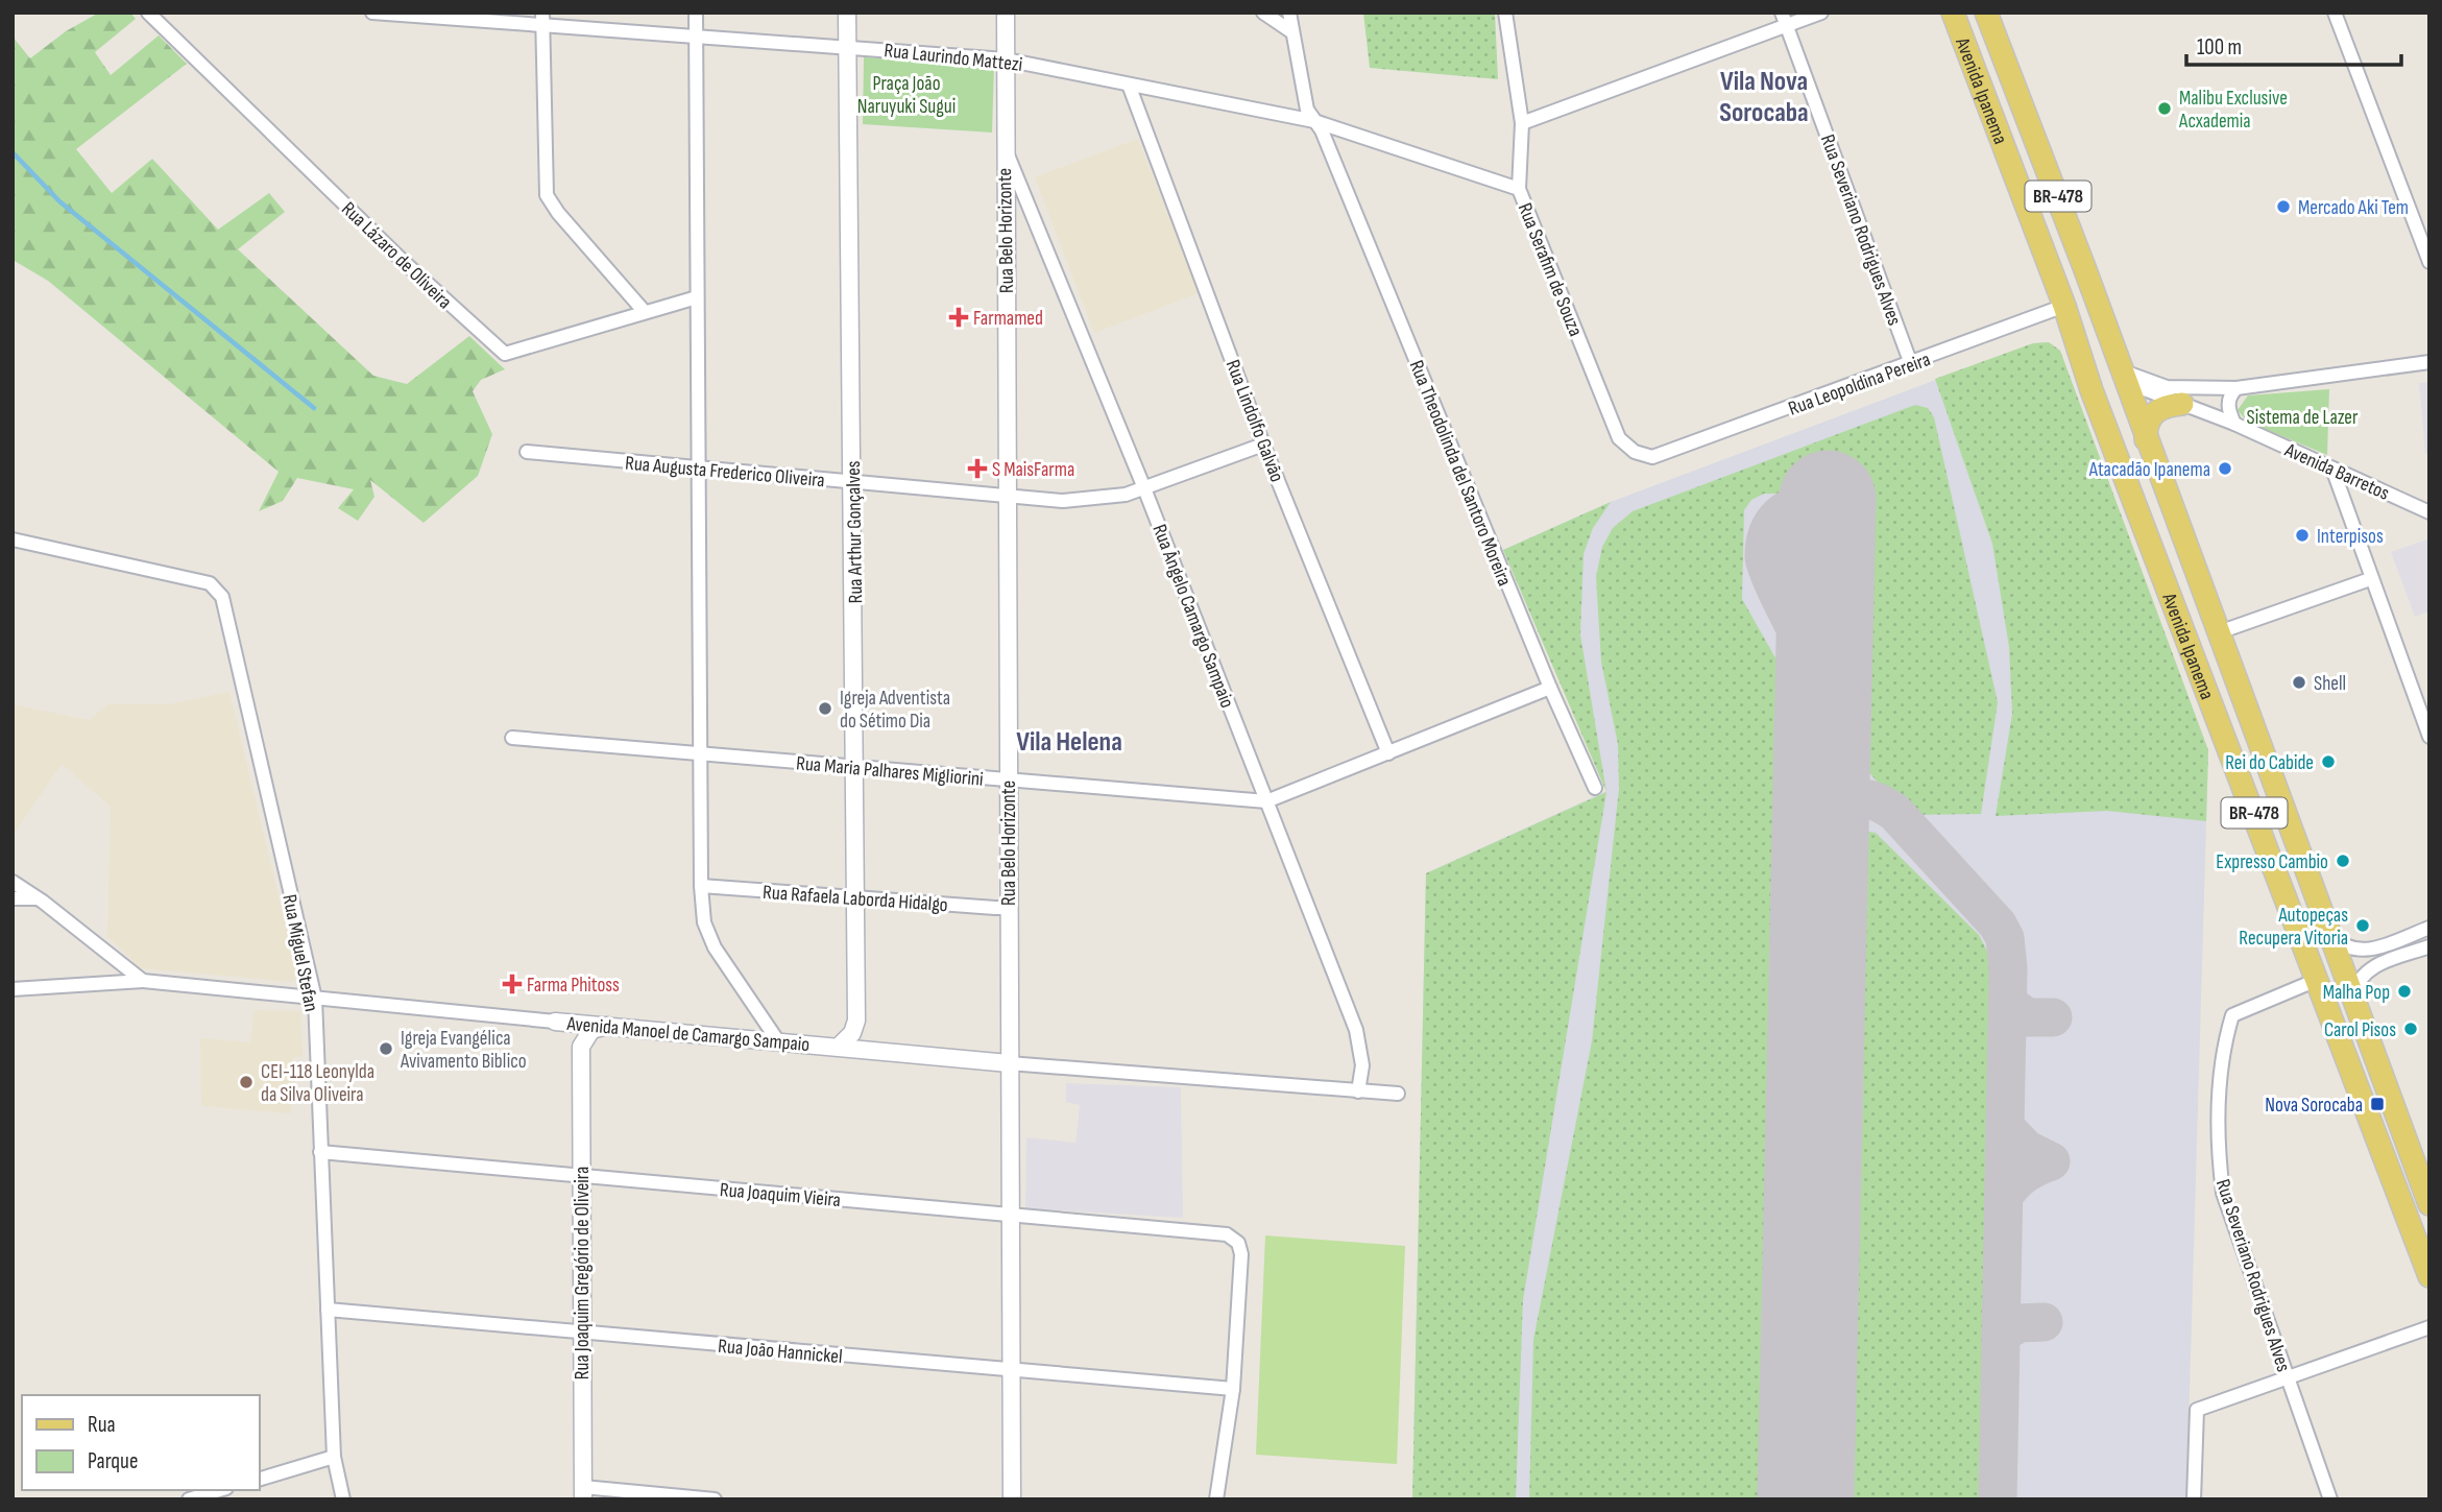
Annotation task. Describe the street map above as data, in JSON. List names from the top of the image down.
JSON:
{
  "streets": {
    "main road": ["Avenida Ipanema", "BR-478"],
    "street": [
      "Rua Laurindo Mattezi",
      "Rua Severiano Rodrigues Alves",
      "Rua Belo Horizonte",
      "Rua Lázaro de Oliveira",
      "Rua Serafim de Souza",
      "Rua Leopoldina Pereira",
      "Rua Lindolfo Galvão",
      "Rua Augusta Frederico Oliveira",
      "Avenida Barretos",
      "Rua Theodolinda del Santoro Moreira",
      "Rua Arthur Gonçalves",
      "Rua Ângelo Camargo Sampaio",
      "Rua Maria Palhares Migliorini",
      "Rua Rafaela Laborda Hidalgo",
      "Rua Miguel Stefan",
      "Avenida Manoel de Camargo Sampaio",
      "Rua Joaquim Vieira",
      "Rua Joaquim Gregório de Oliveira",
      "Rua João Hannickel"
    ]
  },
  "crossings": [
    ["Rua Laurindo Mattezi", "Rua Belo Horizonte"],
    ["Rua Laurindo Mattezi", "Rua Serafim de Souza"],
    ["Rua Laurindo Mattezi", "Rua Lindolfo Galvão"],
    ["Rua Laurindo Mattezi", "Rua Theodolinda del Santoro Moreira"],
    ["Rua Laurindo Mattezi", "Rua Arthur Gonçalves"],
    ["Avenida Ipanema", "Rua Severiano Rodrigues Alves"],
    ["Avenida Ipanema", "Rua Leopoldina Pereira"],
    ["Avenida Ipanema", "Avenida Barretos"],
    ["Rua Severiano Rodrigues Alves", "Rua Leopoldina Pereira"],
    ["Rua Belo Horizonte", "Rua Augusta Frederico Oliveira"],
    ["Rua Belo Horizonte", "Rua Ângelo Camargo Sampaio"],
    ["Rua Belo Horizonte", "Rua Maria Palhares Migliorini"],
    ["Rua Belo Horizonte", "Rua Rafaela Laborda Hidalgo"],
    ["Rua Belo Horizonte", "Avenida Manoel de Camargo Sampaio"],
    ["Rua Belo Horizonte", "Rua Joaquim Vieira"],
    ["Rua Belo Horizonte", "Rua João Hannickel"],
    ["Rua Serafim de Souza", "Rua Leopoldina Pereira"],
    ["Rua Lindolfo Galvão", "Rua Augusta Frederico Oliveira"],
    ["Rua Augusta Frederico Oliveira", "Rua Arthur Gonçalves"],
    ["Rua Augusta Frederico Oliveira", "Rua Ângelo Camargo Sampaio"],
    ["Rua Arthur Gonçalves", "Rua Maria Palhares Migliorini"],
    ["Rua Arthur Gonçalves", "Rua Rafaela Laborda Hidalgo"],
    ["Rua Arthur Gonçalves", "Avenida Manoel de Camargo Sampaio"],
    ["Rua Ângelo Camargo Sampaio", "Rua Maria Palhares Migliorini"],
    ["Rua Ângelo Camargo Sampaio", "Avenida Manoel de Camargo Sampaio"],
    ["Rua Miguel Stefan", "Avenida Manoel de Camargo Sampaio"],
    ["Rua Miguel Stefan", "Rua Joaquim Vieira"],
    ["Rua Miguel Stefan", "Rua João Hannickel"],
    ["Rua Joaquim Vieira", "Rua Joaquim Gregório de Oliveira"],
    ["Rua Joaquim Vieira", "Rua João Hannickel"],
    ["Rua Joaquim Gregório de Oliveira", "Rua João Hannickel"]
  ],
  "districts": ["Vila Nova Sorocaba", "Vila Helena"],
  "parks": ["Praça João Naruyuki Sugui", "Sistema de Lazer"],
  "places": {
    "other": [
      "Malibu Exclusive Acxademia",
      "Mercado Aki Tem",
      "Atacadão Ipanema",
      "Interpisos",
      "Shell",
      "Igreja Adventista do Sétimo Dia",
      "Rei do Cabide",
      "Expresso Cambio",
      "Autopeças Recupera Vitoria",
      "Malha Pop",
      "Carol Pisos",
      "Igreja Evangélica Avivamento Biblico",
      "CEI-118 Leonylda da Silva Oliveira"
    ],
    "health": ["Farmamed", "S MaisFarma", "Farma Phitoss"],
    "transit": ["Nova Sorocaba"]
  },
  "legend": ["Rua", "Parque"],
  "scale_bar": "100 m"
}
